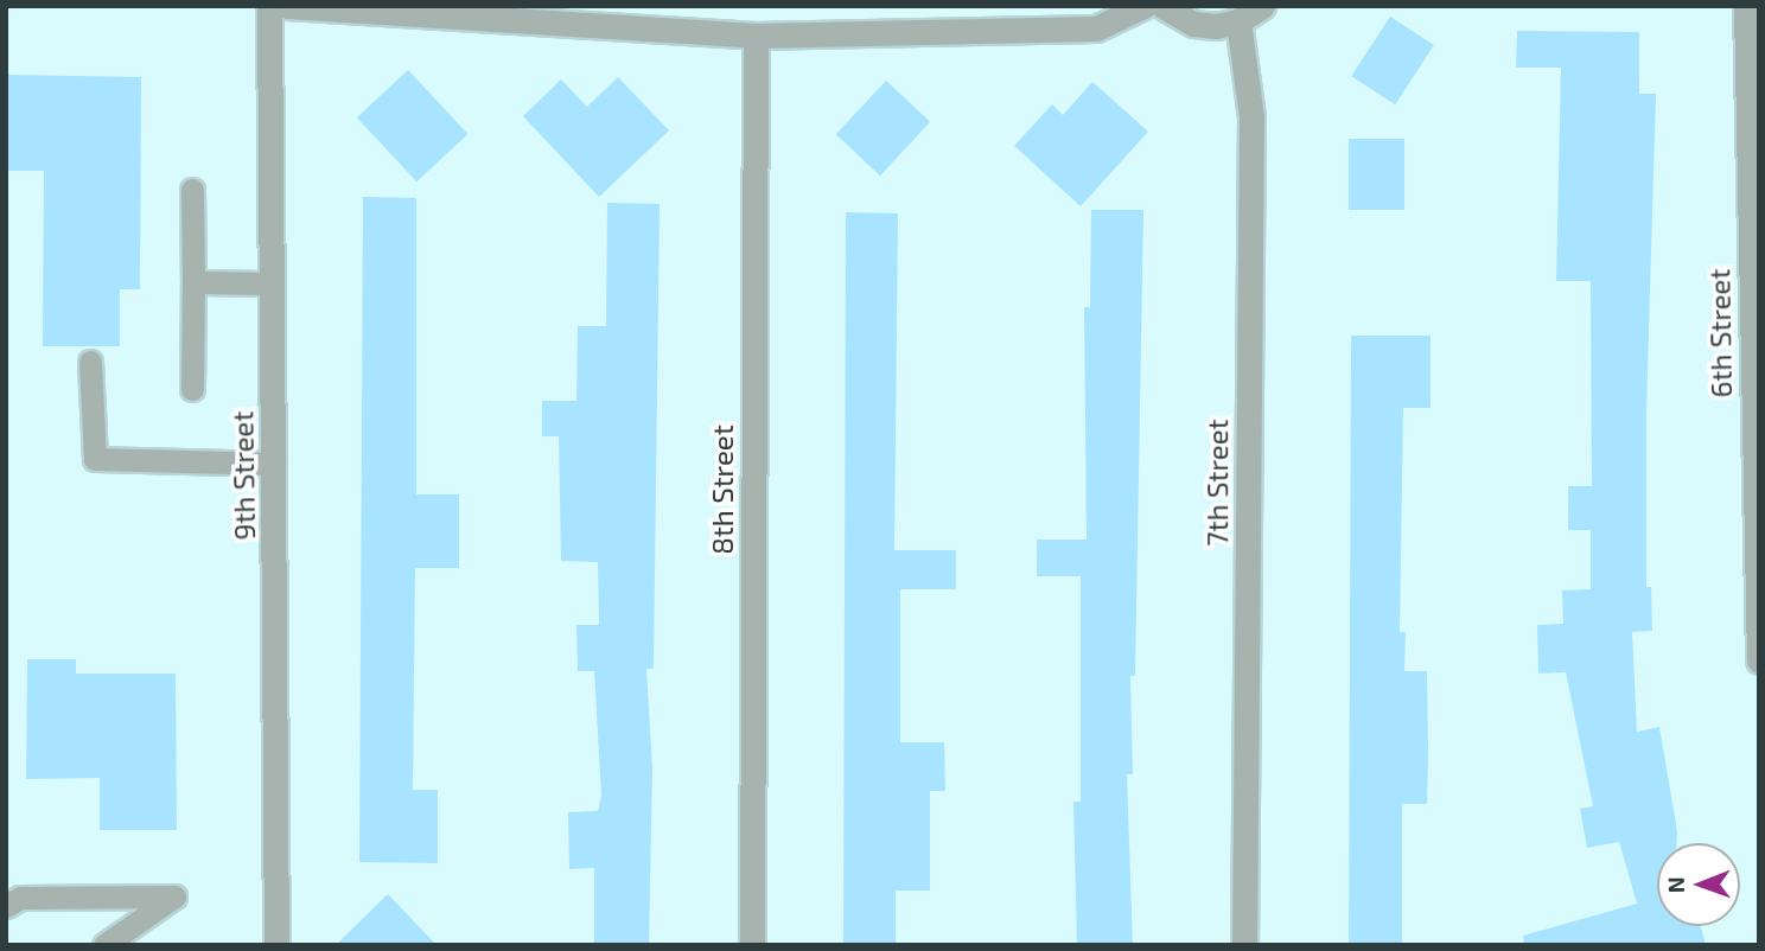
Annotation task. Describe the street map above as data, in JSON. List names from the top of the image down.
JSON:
{
  "streets": {
    "street": [
      "6th Street",
      "9th Street",
      "7th Street",
      "8th Street"
    ]
  },
  "north": "left"
}
